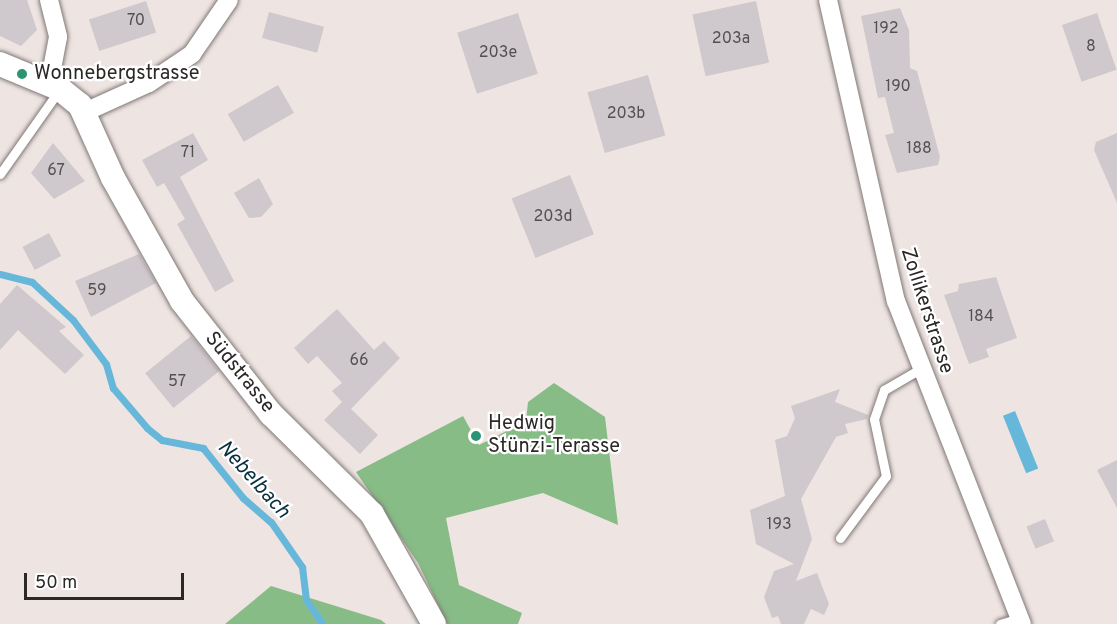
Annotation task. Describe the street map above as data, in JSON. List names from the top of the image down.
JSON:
{
  "streets": {
    "street": ["Zollikerstrasse", "Südstrasse"]
  },
  "water": ["Nebelbach"],
  "places": ["Wonnebergstrasse", "Hedwig Stünzi-Terasse"],
  "house_numbers": [
    "70",
    "192",
    "203a",
    "8",
    "203e",
    "190",
    "203b",
    "188",
    "71",
    "67",
    "203d",
    "59",
    "184",
    "66",
    "57",
    "193"
  ],
  "scale_bar": "50 m"
}
